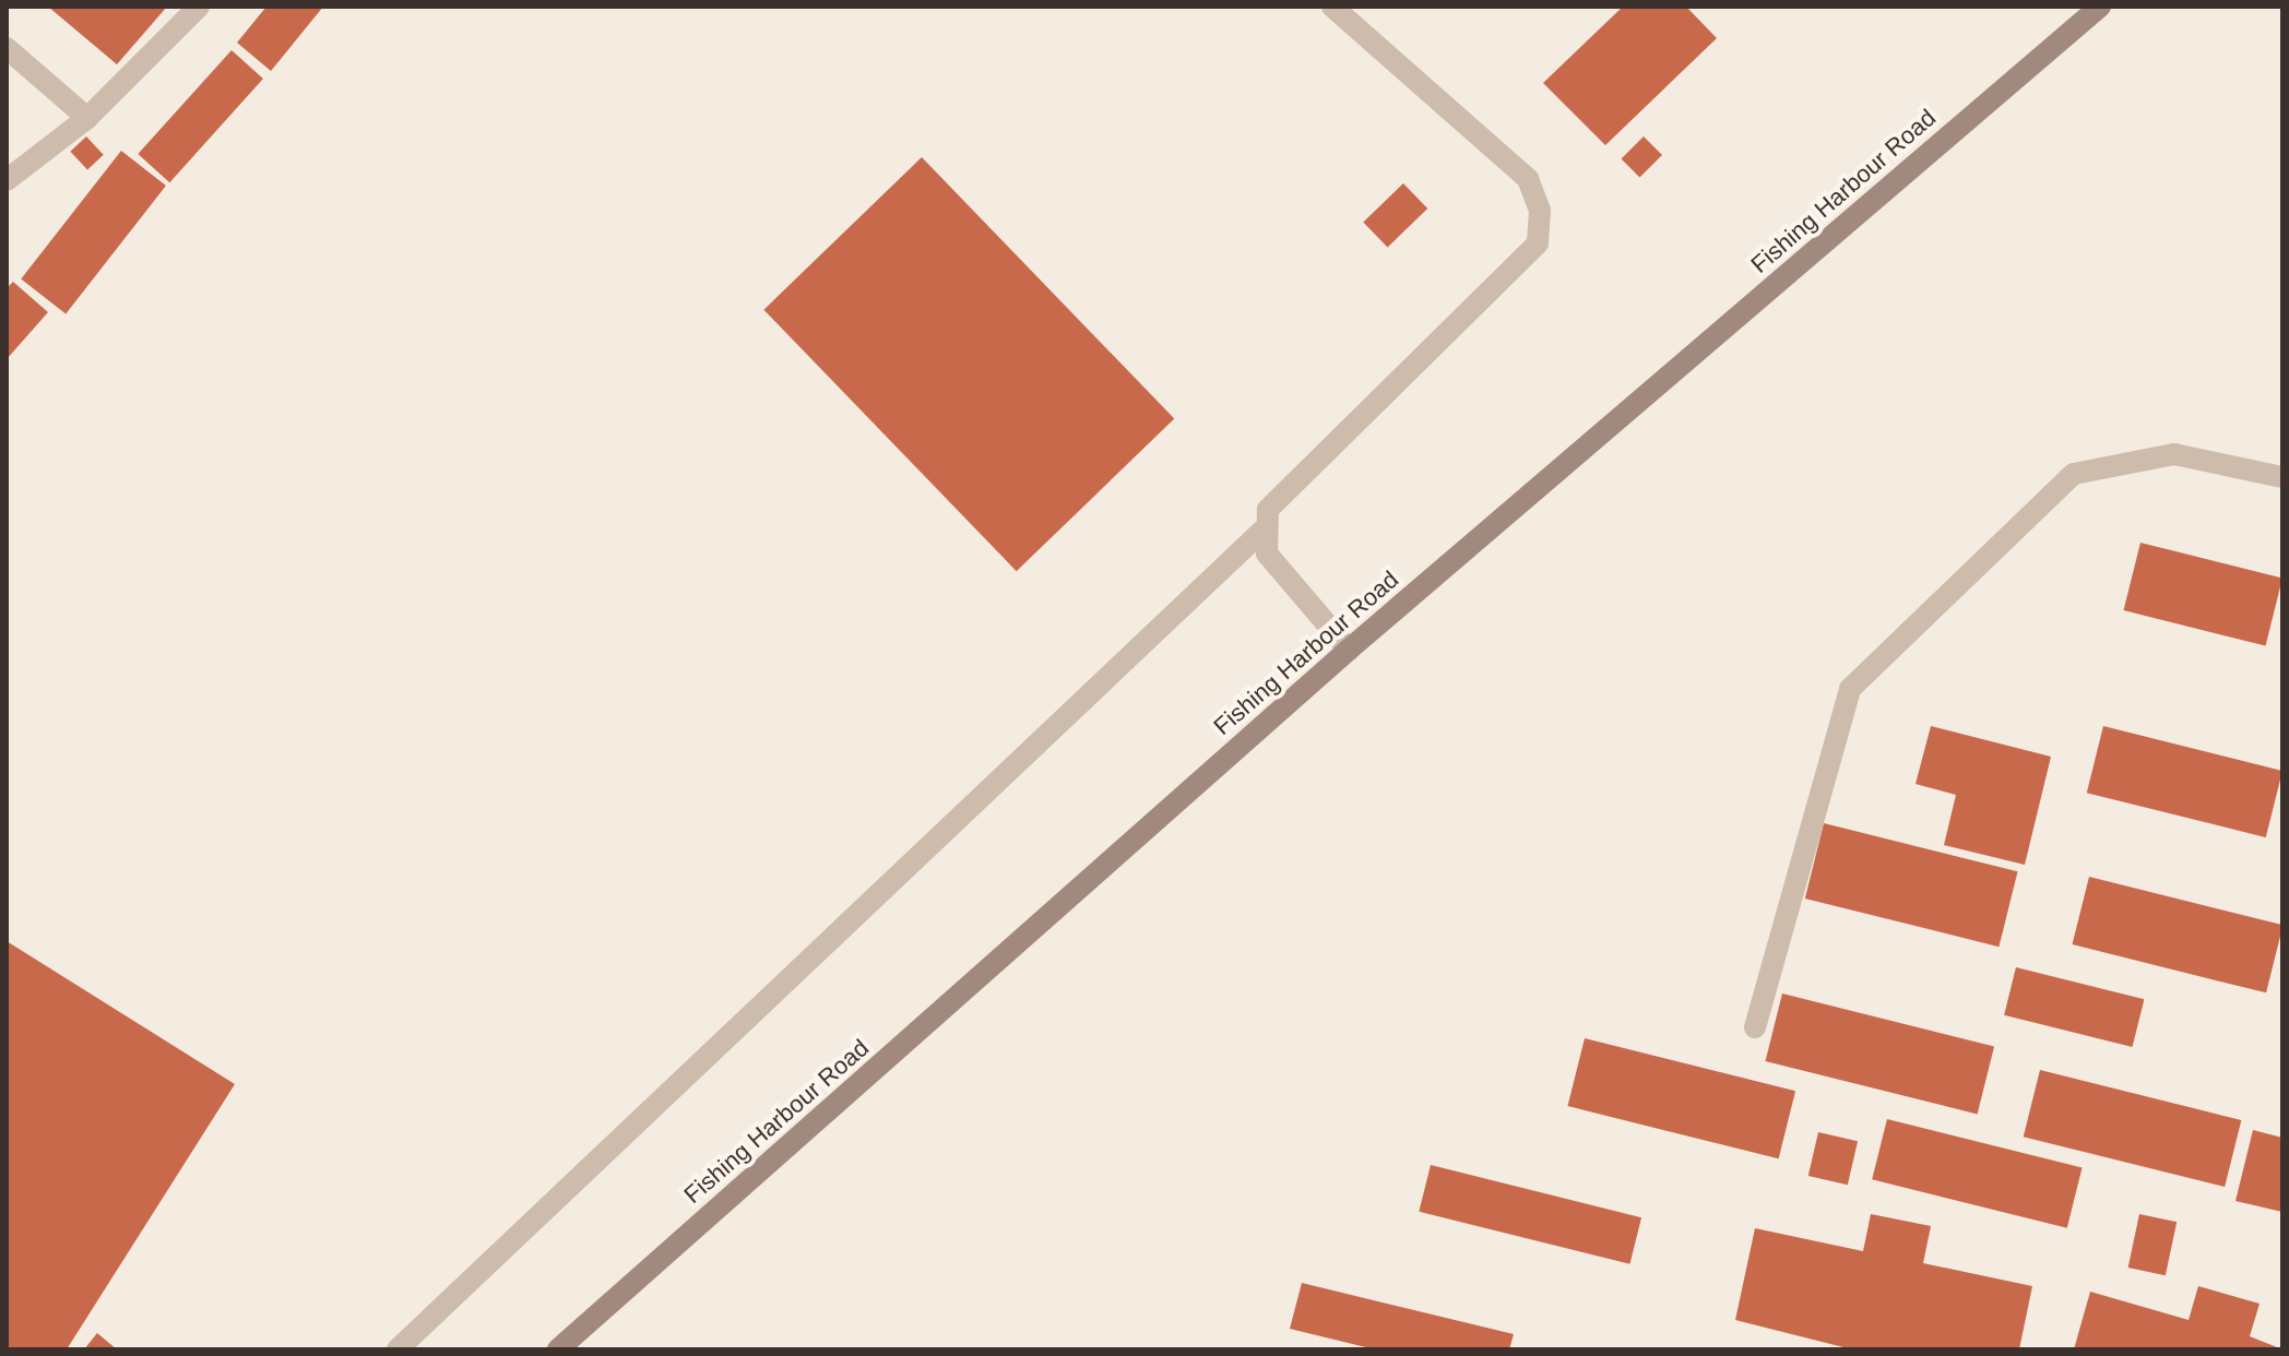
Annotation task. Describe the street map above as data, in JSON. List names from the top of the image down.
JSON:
{
  "streets": {
    "street": ["Fishing Harbour Road"]
  }
}
